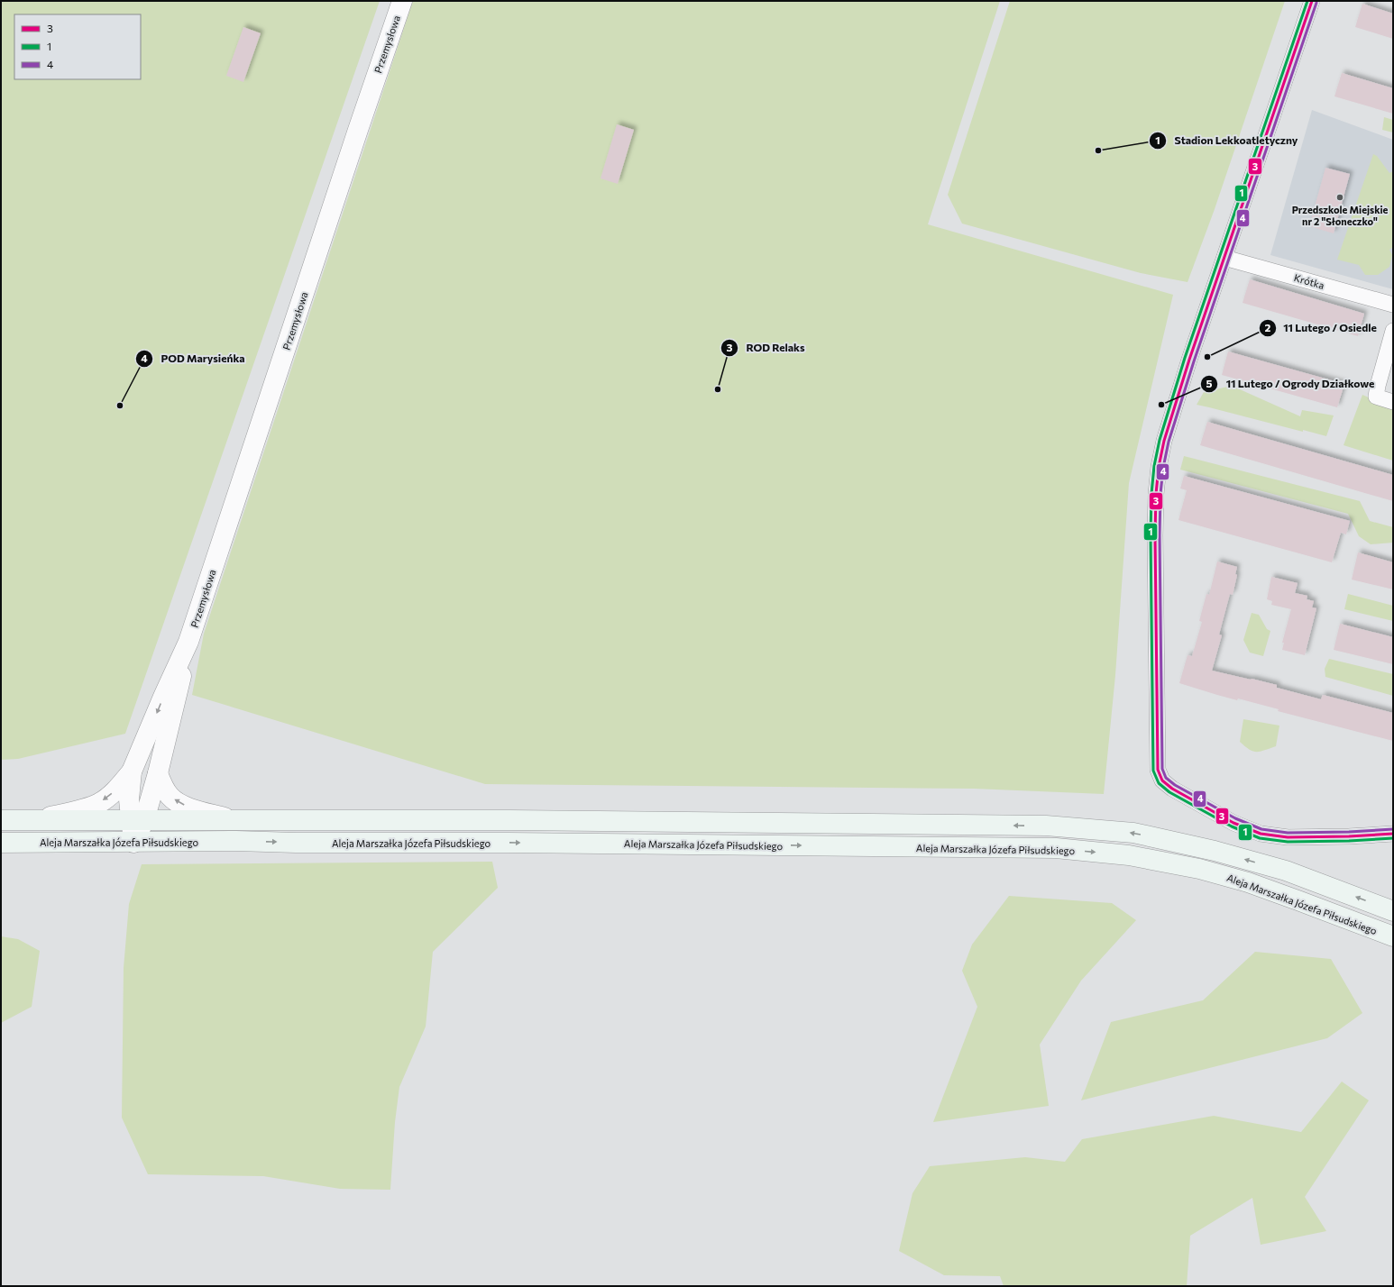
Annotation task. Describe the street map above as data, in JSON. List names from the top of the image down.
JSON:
{
  "streets": {
    "main road": ["Aleja Marszałka Józefa Piłsudskiego"],
    "street": ["Przemysłowa", "Krótka"]
  },
  "crossings": [
    ["Przemysłowa", "Aleja Marszałka Józefa Piłsudskiego"]
  ],
  "places": [
    "Stadion Lekkoatletyczny",
    "Przedszkole Miejskie nr 2 \"Słoneczko\"",
    "11 Lutego / Osiedle",
    "ROD Relaks",
    "11 Lutego / Ogrody Działkowe",
    "POD Marysieńka"
  ],
  "lines": ["transit line 3", "transit line 1", "transit line 4"],
  "legend": ["3", "1", "4"]
}
